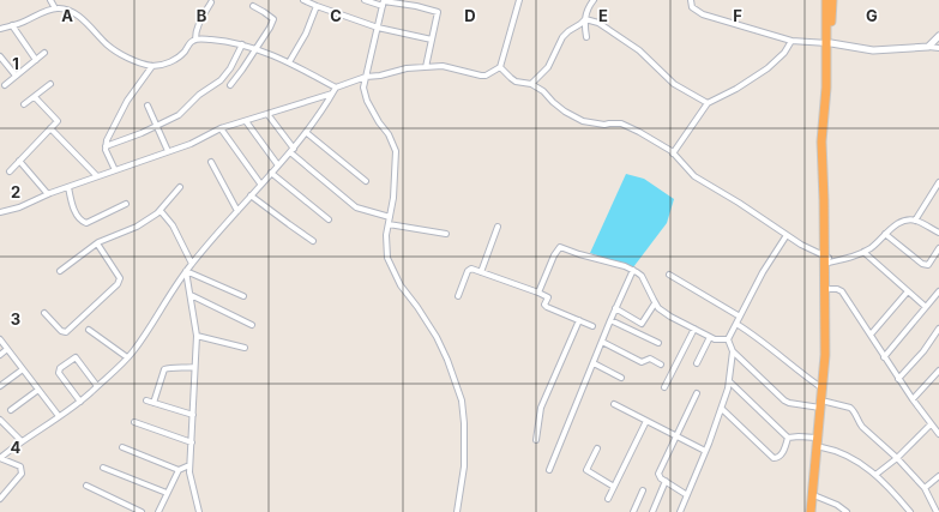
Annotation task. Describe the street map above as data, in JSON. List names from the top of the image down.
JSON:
{
  "grid": {
    "columns": [
      "A",
      "B",
      "C",
      "D",
      "E",
      "F",
      "G"
    ],
    "rows": [
      "1",
      "2",
      "3",
      "4"
    ]
  }
}
